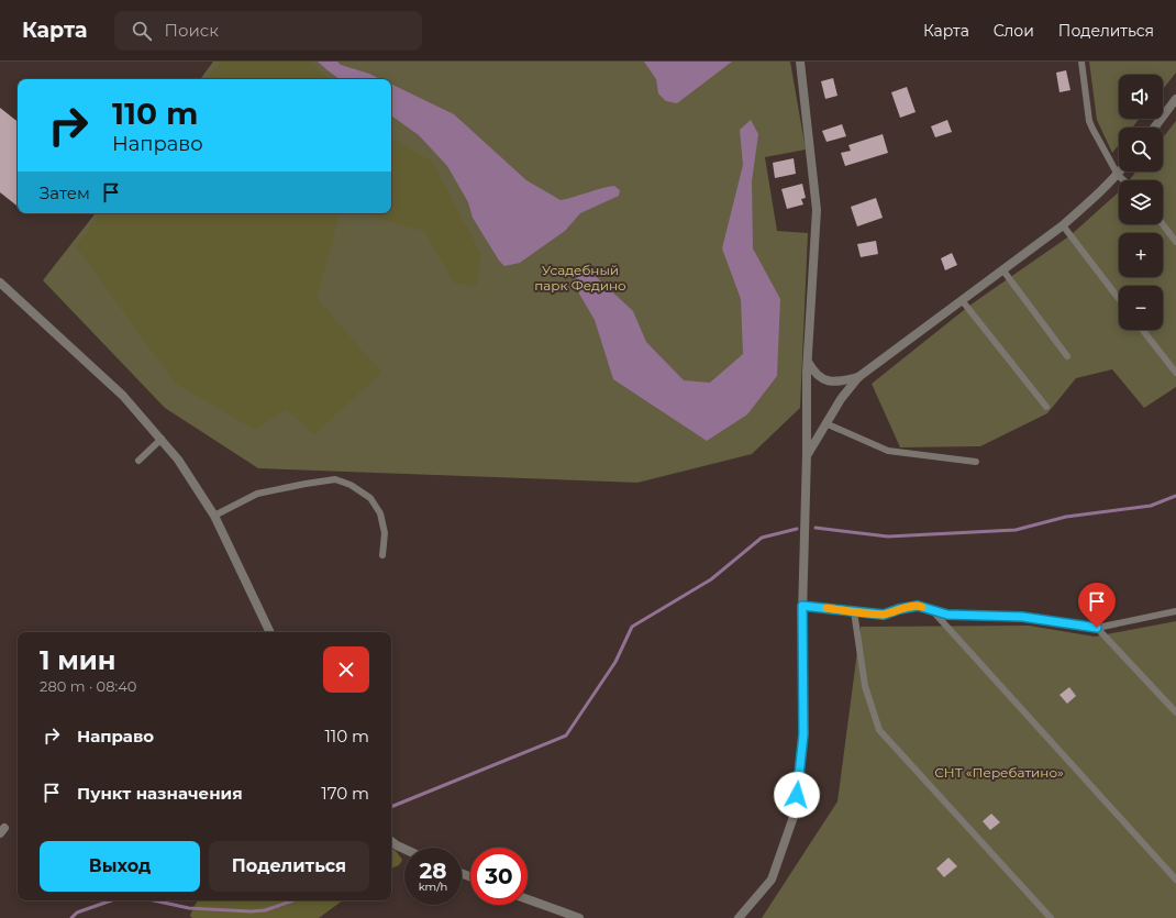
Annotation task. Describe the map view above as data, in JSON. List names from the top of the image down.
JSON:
{
  "parks": ["Усадебный парк Федино", "СНТ «Перебатино»"],
  "page": {
    "header": "Карта",
    "search": "Поиск",
    "nav": ["Карта", "Слои", "Поделиться"],
    "map_buttons": ["+", "−"],
    "turn": ["110 m", "Направо"],
    "then": "Затем",
    "heading": ["1 мин", "280 m · 08:40"],
    "list": [
      {
        "name": "Направо",
        "value": "110 m"
      },
      {
        "name": "Пункт назначения",
        "value": "170 m"
      }
    ],
    "buttons": ["Выход", "Поделиться"],
    "speed": "28 km/h",
    "limit": "30"
  }
}
